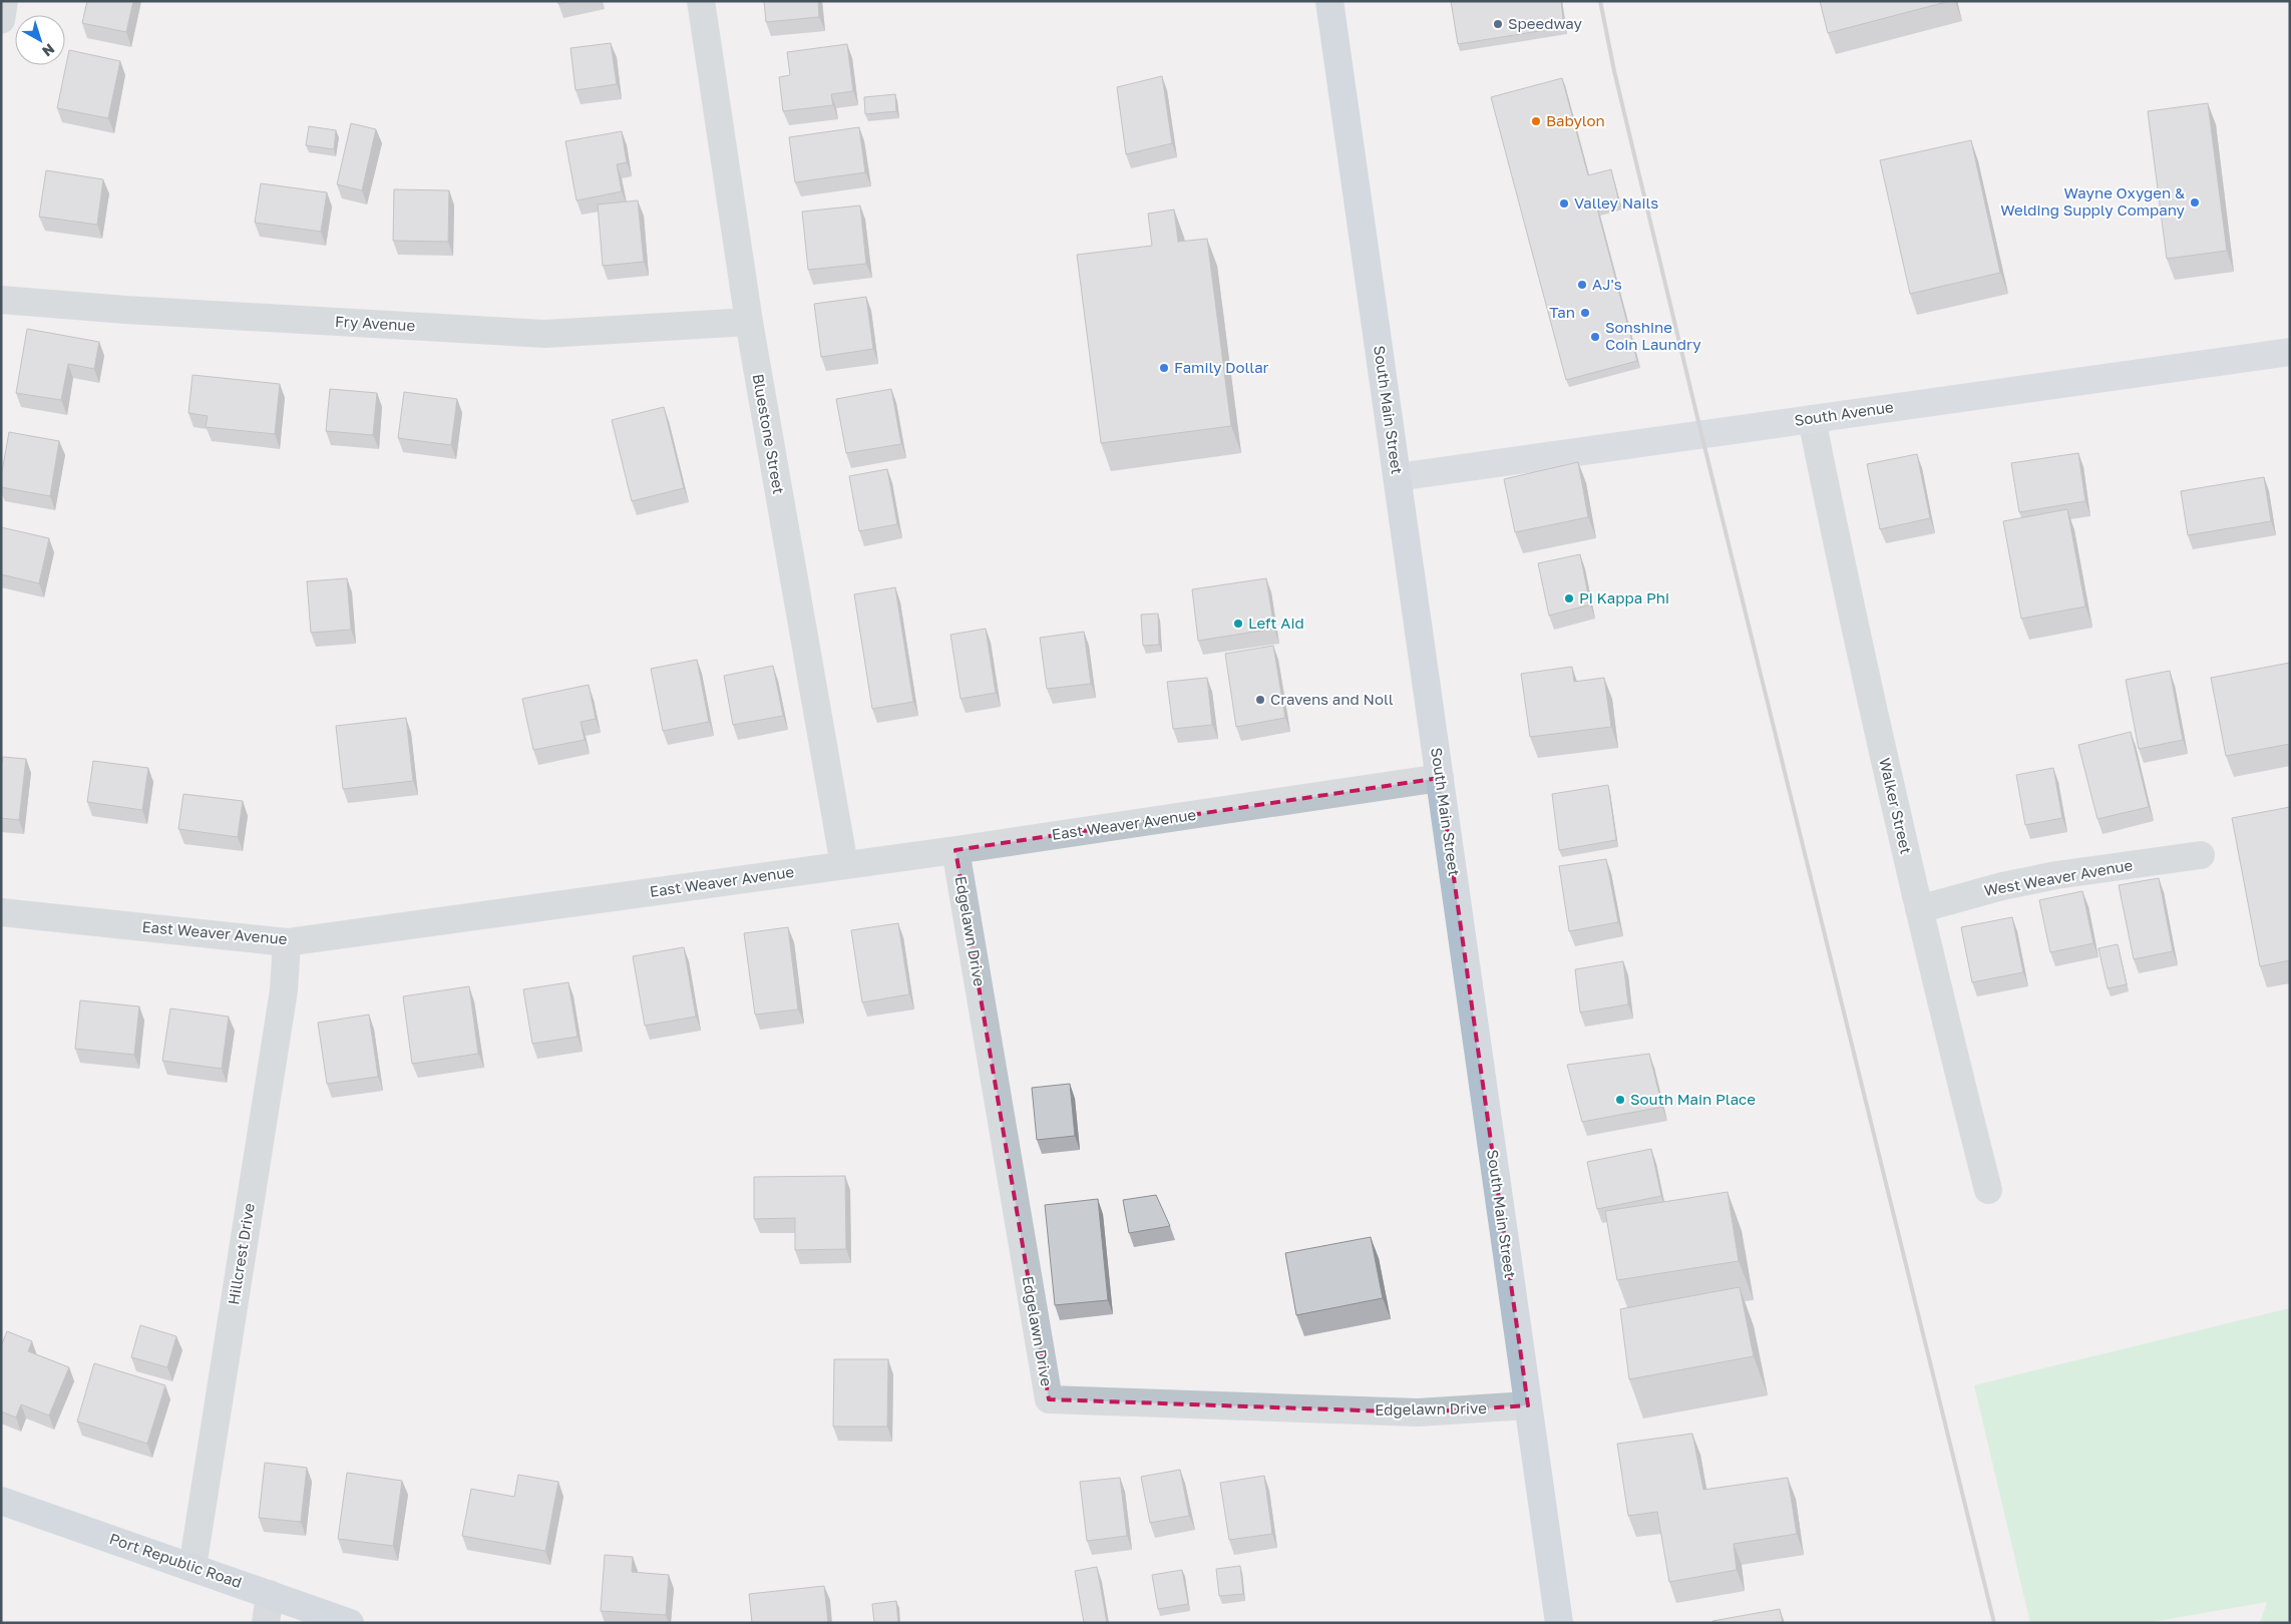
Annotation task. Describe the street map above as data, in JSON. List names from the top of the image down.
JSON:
{
  "streets": {
    "main road": ["South Main Street", "Port Republic Road"],
    "street": [
      "Fry Avenue",
      "South Avenue",
      "Bluestone Street",
      "Walker Street",
      "East Weaver Avenue",
      "West Weaver Avenue",
      "Edgelawn Drive",
      "Hillcrest Drive"
    ]
  },
  "crossings": [
    ["Fry Avenue", "Bluestone Street"],
    ["South Main Street", "South Avenue"],
    ["South Main Street", "East Weaver Avenue"],
    ["South Main Street", "Edgelawn Drive"],
    ["South Avenue", "Walker Street"],
    ["Bluestone Street", "East Weaver Avenue"],
    ["Walker Street", "West Weaver Avenue"],
    ["East Weaver Avenue", "Edgelawn Drive"],
    ["East Weaver Avenue", "Hillcrest Drive"],
    ["Hillcrest Drive", "Port Republic Road"]
  ],
  "places": [
    "Speedway",
    "Babylon",
    "Wayne Oxygen & Welding Supply Company",
    "Valley Nails",
    "AJ's",
    "Tan",
    "Sonshine Coin Laundry",
    "Family Dollar",
    "Pi Kappa Phi",
    "Left Aid",
    "Cravens and Noll",
    "South Main Place"
  ],
  "north": "bottom right"
}
